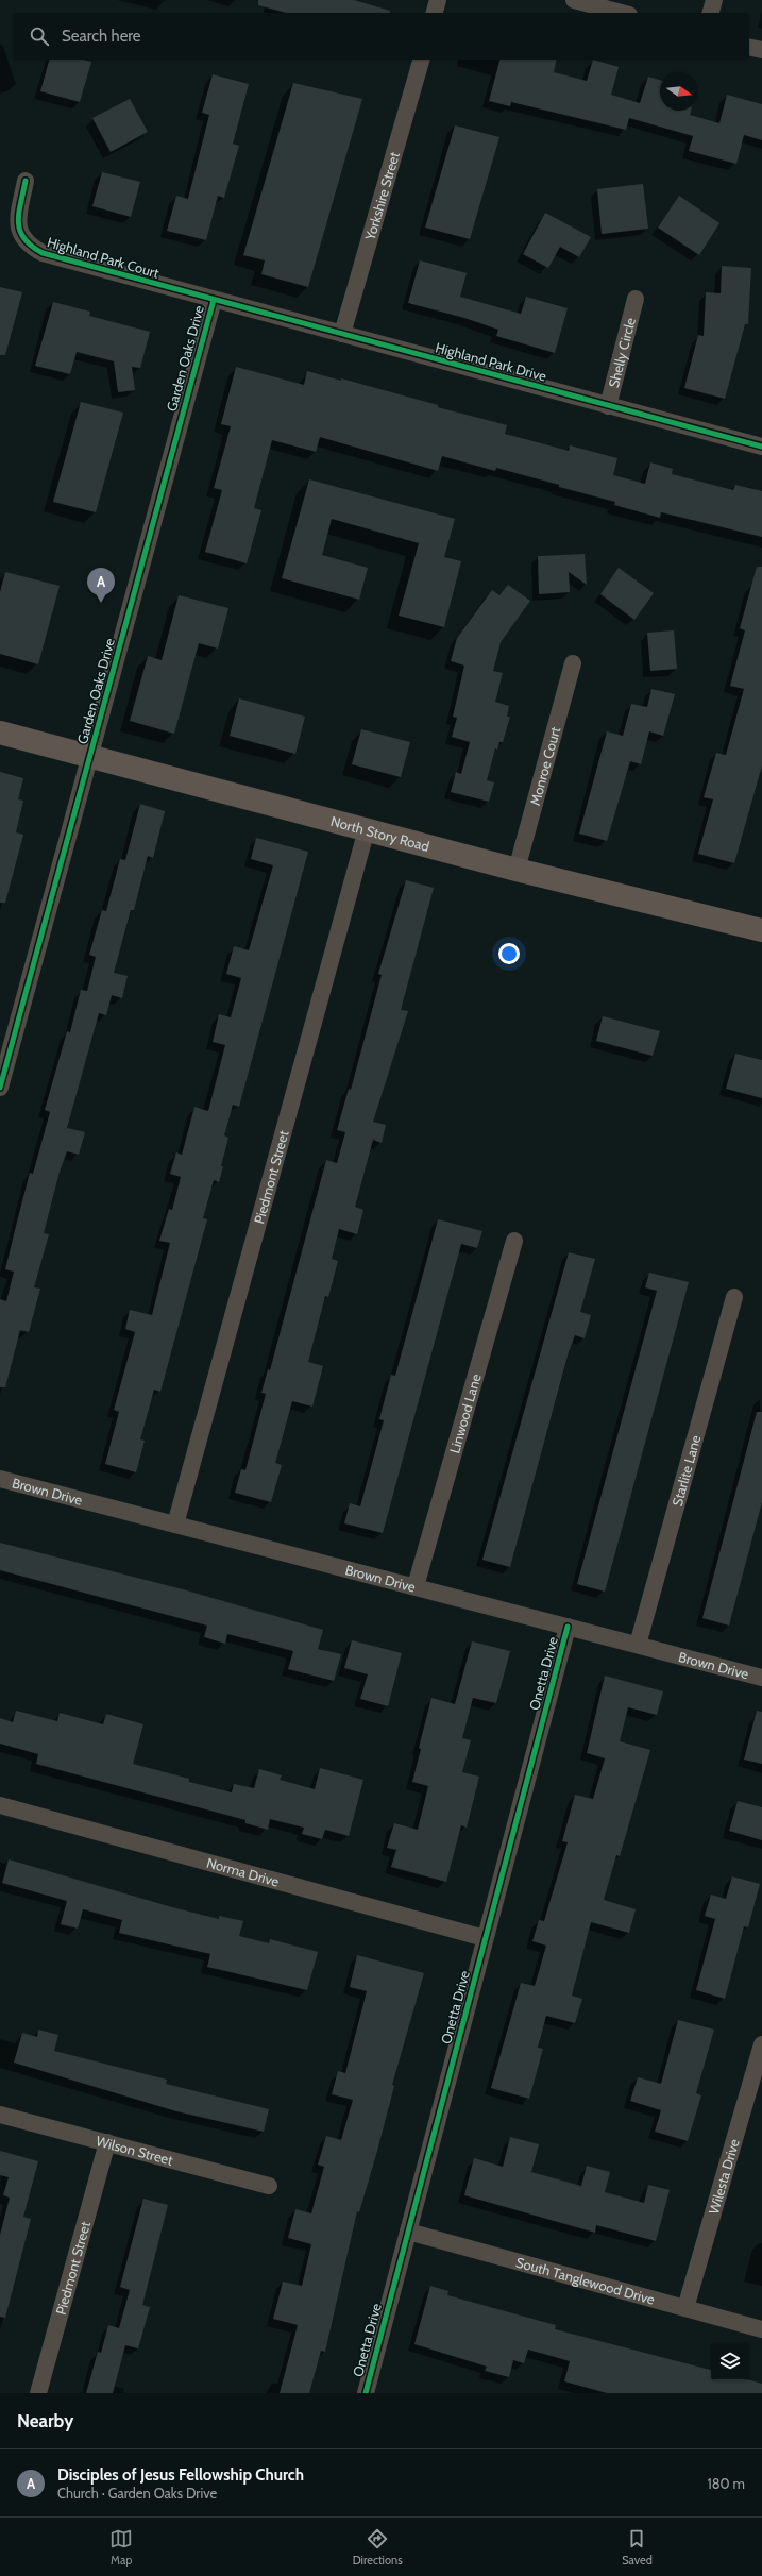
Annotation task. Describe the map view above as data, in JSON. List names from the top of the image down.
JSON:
{
  "streets": {
    "main road": ["North Story Road"],
    "street": [
      "Yorkshire Street",
      "Highland Park Court",
      "Shelly Circle",
      "Garden Oaks Drive",
      "Highland Park Drive",
      "Monroe Court",
      "Piedmont Street",
      "Linwood Lane",
      "Starlite Lane",
      "Brown Drive",
      "Onetta Drive",
      "Norma Drive",
      "Wilson Street",
      "Wilesta Drive",
      "South Tanglewood Drive"
    ]
  },
  "crossings": [
    ["Yorkshire Street", "Highland Park Drive"],
    ["Highland Park Court", "Garden Oaks Drive"],
    ["Highland Park Court", "Highland Park Drive"],
    ["Shelly Circle", "Highland Park Drive"],
    ["Garden Oaks Drive", "Highland Park Drive"],
    ["Garden Oaks Drive", "North Story Road"],
    ["Monroe Court", "North Story Road"],
    ["North Story Road", "Piedmont Street"],
    ["Piedmont Street", "Brown Drive"],
    ["Piedmont Street", "Wilson Street"],
    ["Linwood Lane", "Brown Drive"],
    ["Starlite Lane", "Brown Drive"],
    ["Brown Drive", "Onetta Drive"],
    ["Onetta Drive", "Norma Drive"],
    ["Onetta Drive", "South Tanglewood Drive"],
    ["Wilesta Drive", "South Tanglewood Drive"]
  ],
  "north": "right",
  "page": {
    "search": "Search here",
    "pins": "A",
    "heading": "Nearby",
    "list": [
      {
        "mark": "A",
        "name": "Disciples of Jesus Fellowship Church",
        "note": "Church · Garden Oaks Drive",
        "value": "180 m"
      }
    ],
    "nav": ["Map", "Directions", "Saved"]
  }
}
